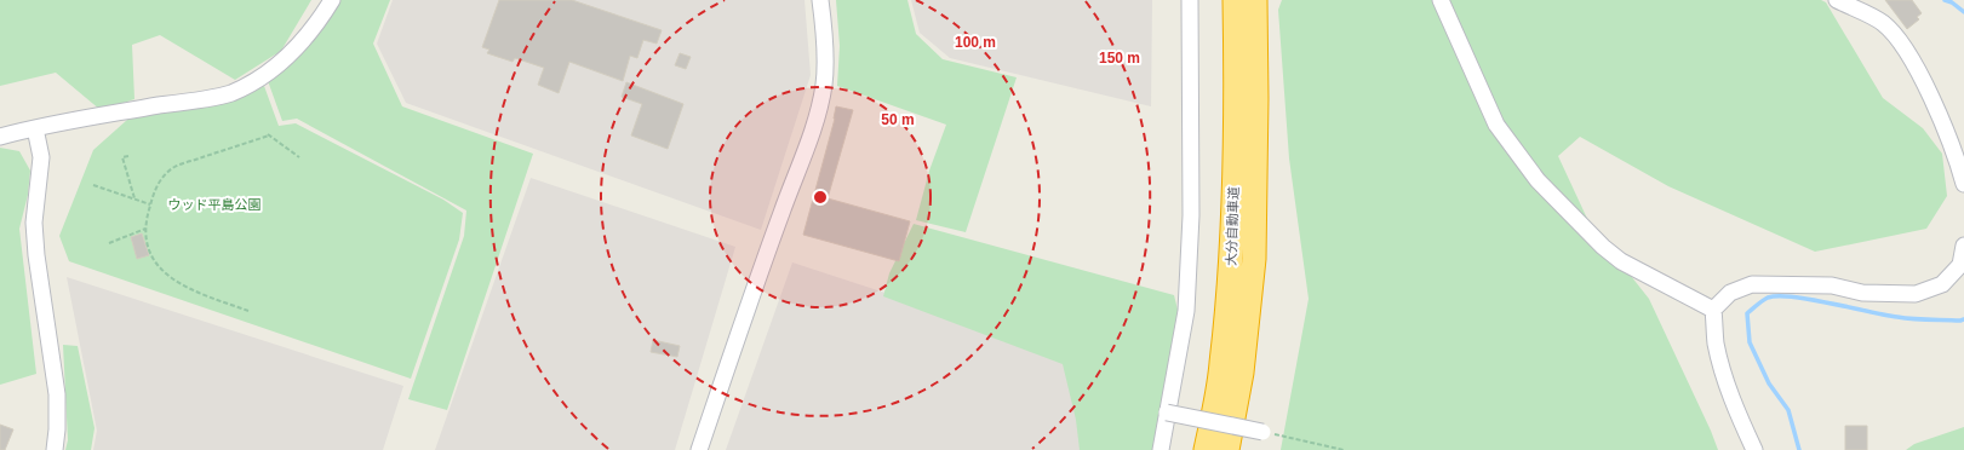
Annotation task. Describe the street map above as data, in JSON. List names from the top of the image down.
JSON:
{
  "streets": {
    "highway": ["大分自動車道"]
  },
  "parks": ["ウッド平島公園"],
  "rings": ["100 m", "150 m", "50 m"]
}
